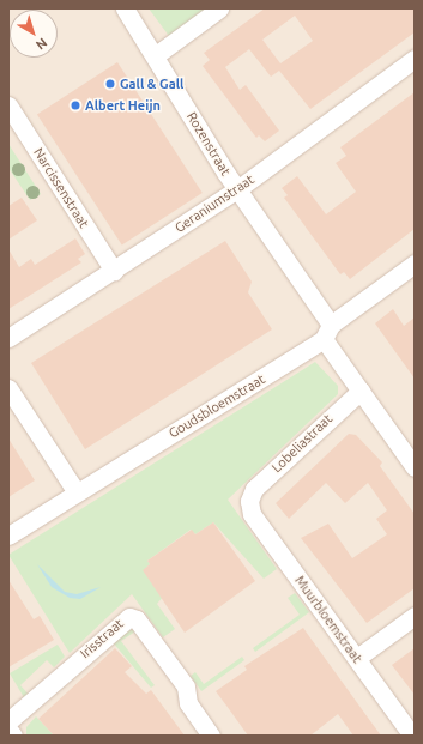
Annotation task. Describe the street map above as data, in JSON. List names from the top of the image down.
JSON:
{
  "streets": {
    "street": [
      "Rozenstraat",
      "Narcissenstraat",
      "Geraniumstraat",
      "Goudsbloemstraat",
      "Lobeliastraat",
      "Muurbloemstraat",
      "Irisstraat"
    ]
  },
  "crossings": [
    ["Rozenstraat", "Geraniumstraat"],
    ["Rozenstraat", "Goudsbloemstraat"],
    ["Rozenstraat", "Lobeliastraat"],
    ["Narcissenstraat", "Geraniumstraat"],
    ["Lobeliastraat", "Muurbloemstraat"]
  ],
  "places": ["Gall & Gall", "Albert Heijn"],
  "north": "bottom right"
}
